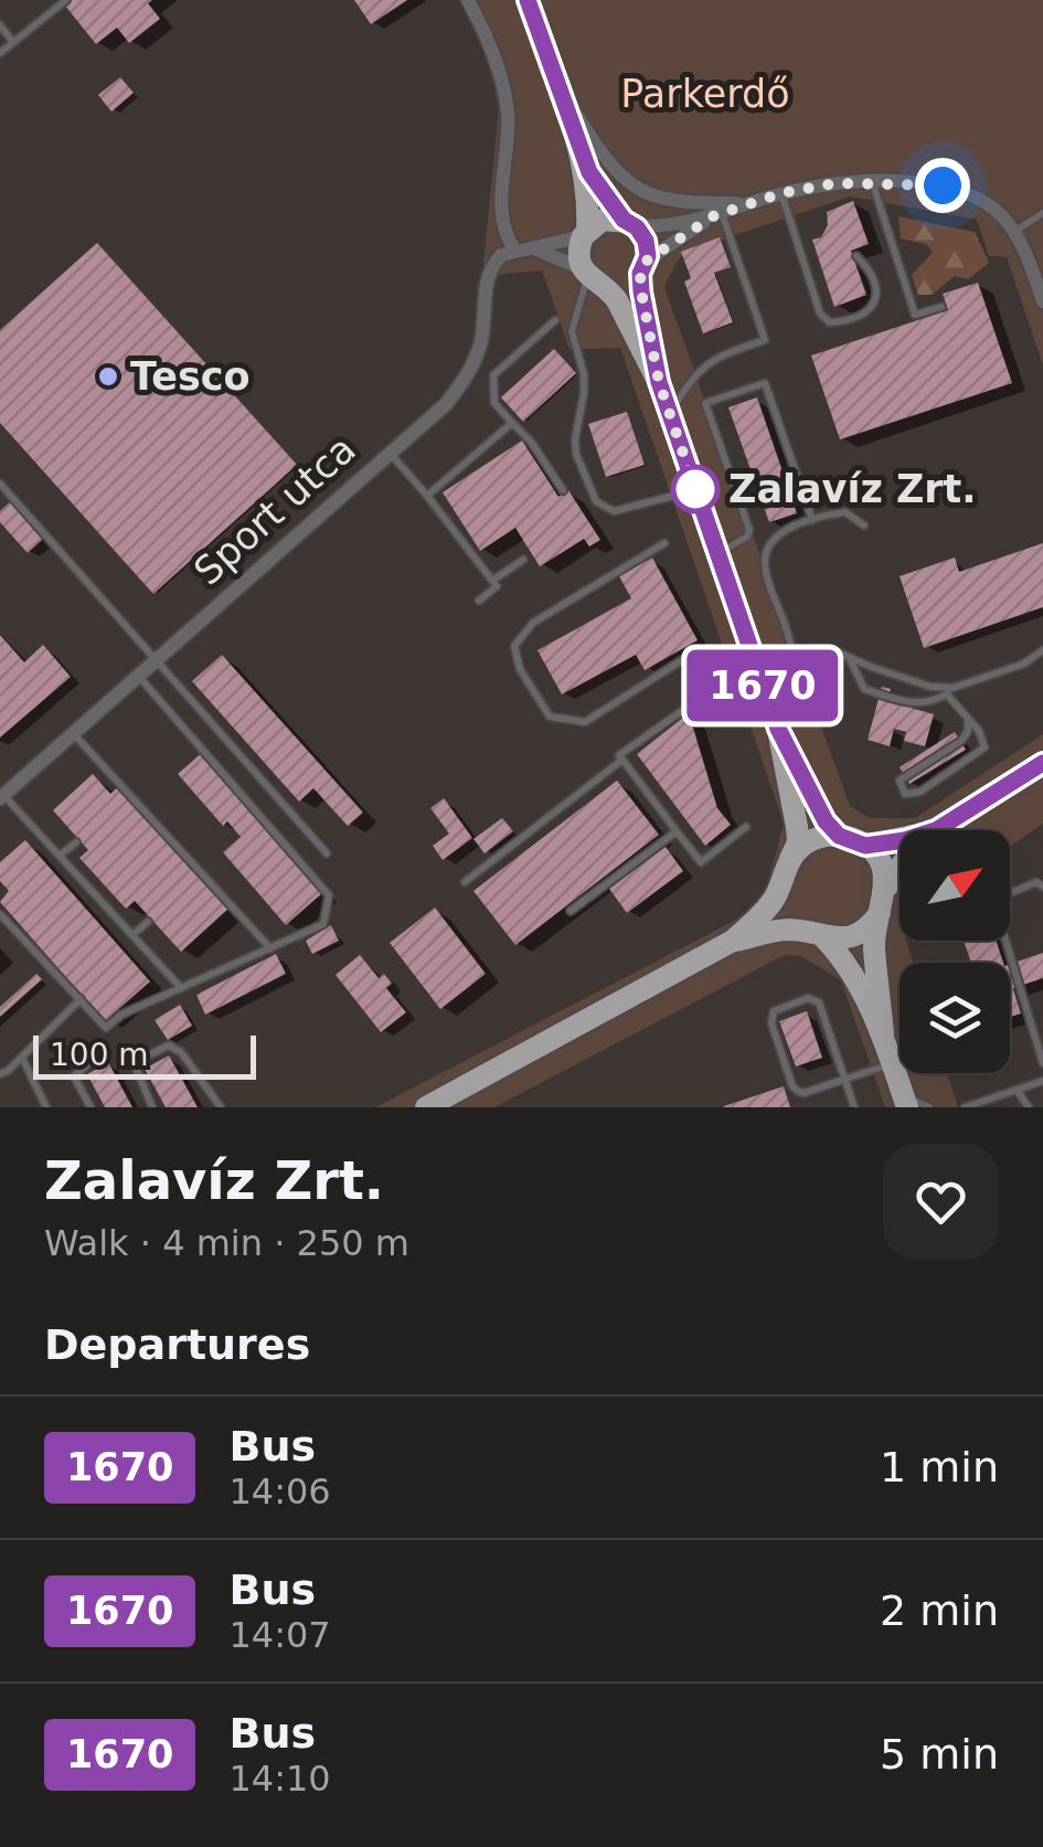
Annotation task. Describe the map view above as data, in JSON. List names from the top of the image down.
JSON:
{
  "streets": {
    "street": ["Sport utca"]
  },
  "parks": ["Parkerdő"],
  "places": ["Tesco", "Zalavíz Zrt."],
  "lines": ["bus line 1670"],
  "scale_bar": "100 m",
  "north": "top right",
  "page": {
    "on_map": "1670",
    "scale": "100 m",
    "heading": [
      ["Zalavíz Zrt.", "Walk · 4 min · 250 m"],
      "Departures"
    ],
    "list": [
      {
        "mark": "1670",
        "name": "Bus",
        "note": "14:06",
        "value": "1 min"
      },
      {
        "mark": "1670",
        "name": "Bus",
        "note": "14:07",
        "value": "2 min"
      },
      {
        "mark": "1670",
        "name": "Bus",
        "note": "14:10",
        "value": "5 min"
      }
    ]
  }
}
